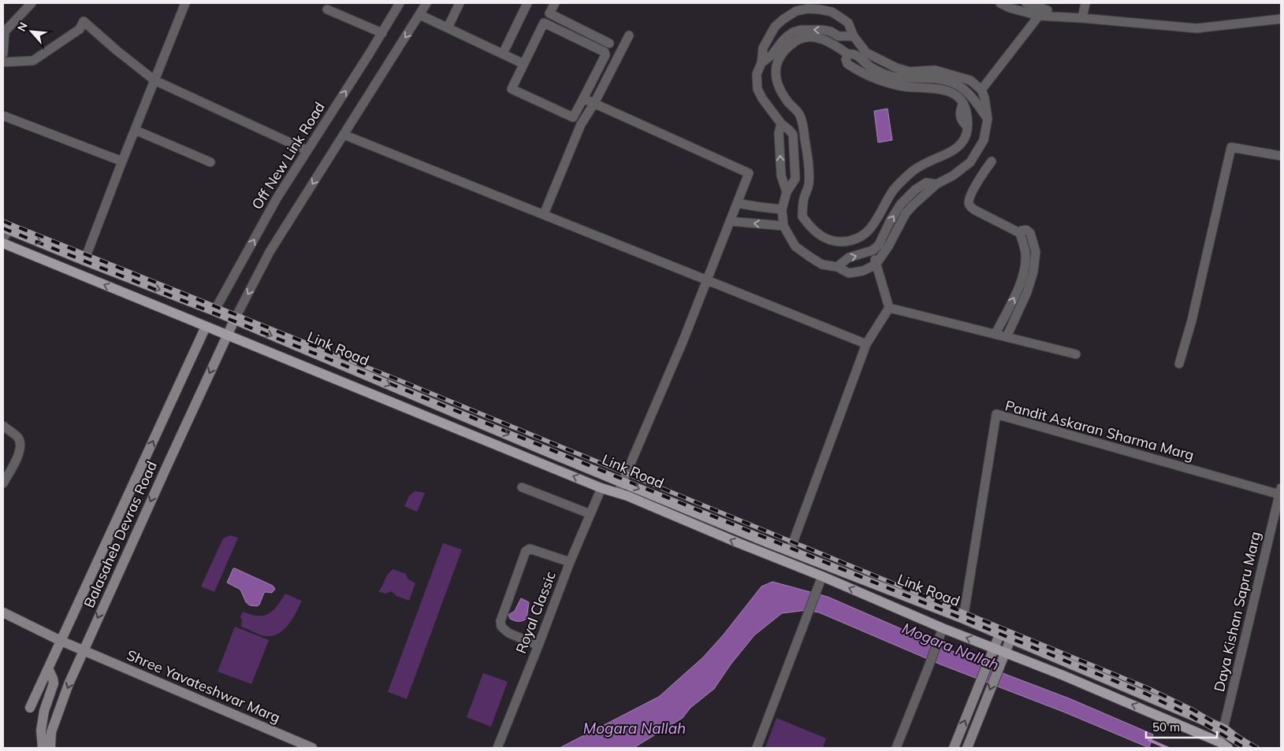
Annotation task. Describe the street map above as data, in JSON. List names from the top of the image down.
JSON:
{
  "streets": {
    "main road": [
      "Off New Link Road",
      "Link Road",
      "Balasaheb Devras Road",
      "Shree Yavateshwar Marg"
    ],
    "street": ["Pandit Askaran Sharma Marg", "Daya Kishan Sapru Marg", "Royal Classic"]
  },
  "crossings": [
    ["Off New Link Road", "Link Road"],
    ["Off New Link Road", "Balasaheb Devras Road"],
    ["Link Road", "Pandit Askaran Sharma Marg"],
    ["Link Road", "Balasaheb Devras Road"],
    ["Link Road", "Daya Kishan Sapru Marg"],
    ["Link Road", "Royal Classic"],
    ["Pandit Askaran Sharma Marg", "Daya Kishan Sapru Marg"],
    ["Balasaheb Devras Road", "Shree Yavateshwar Marg"]
  ],
  "water": ["Mogara Nallah"],
  "scale_bar": "50 m",
  "north": "top left"
}
